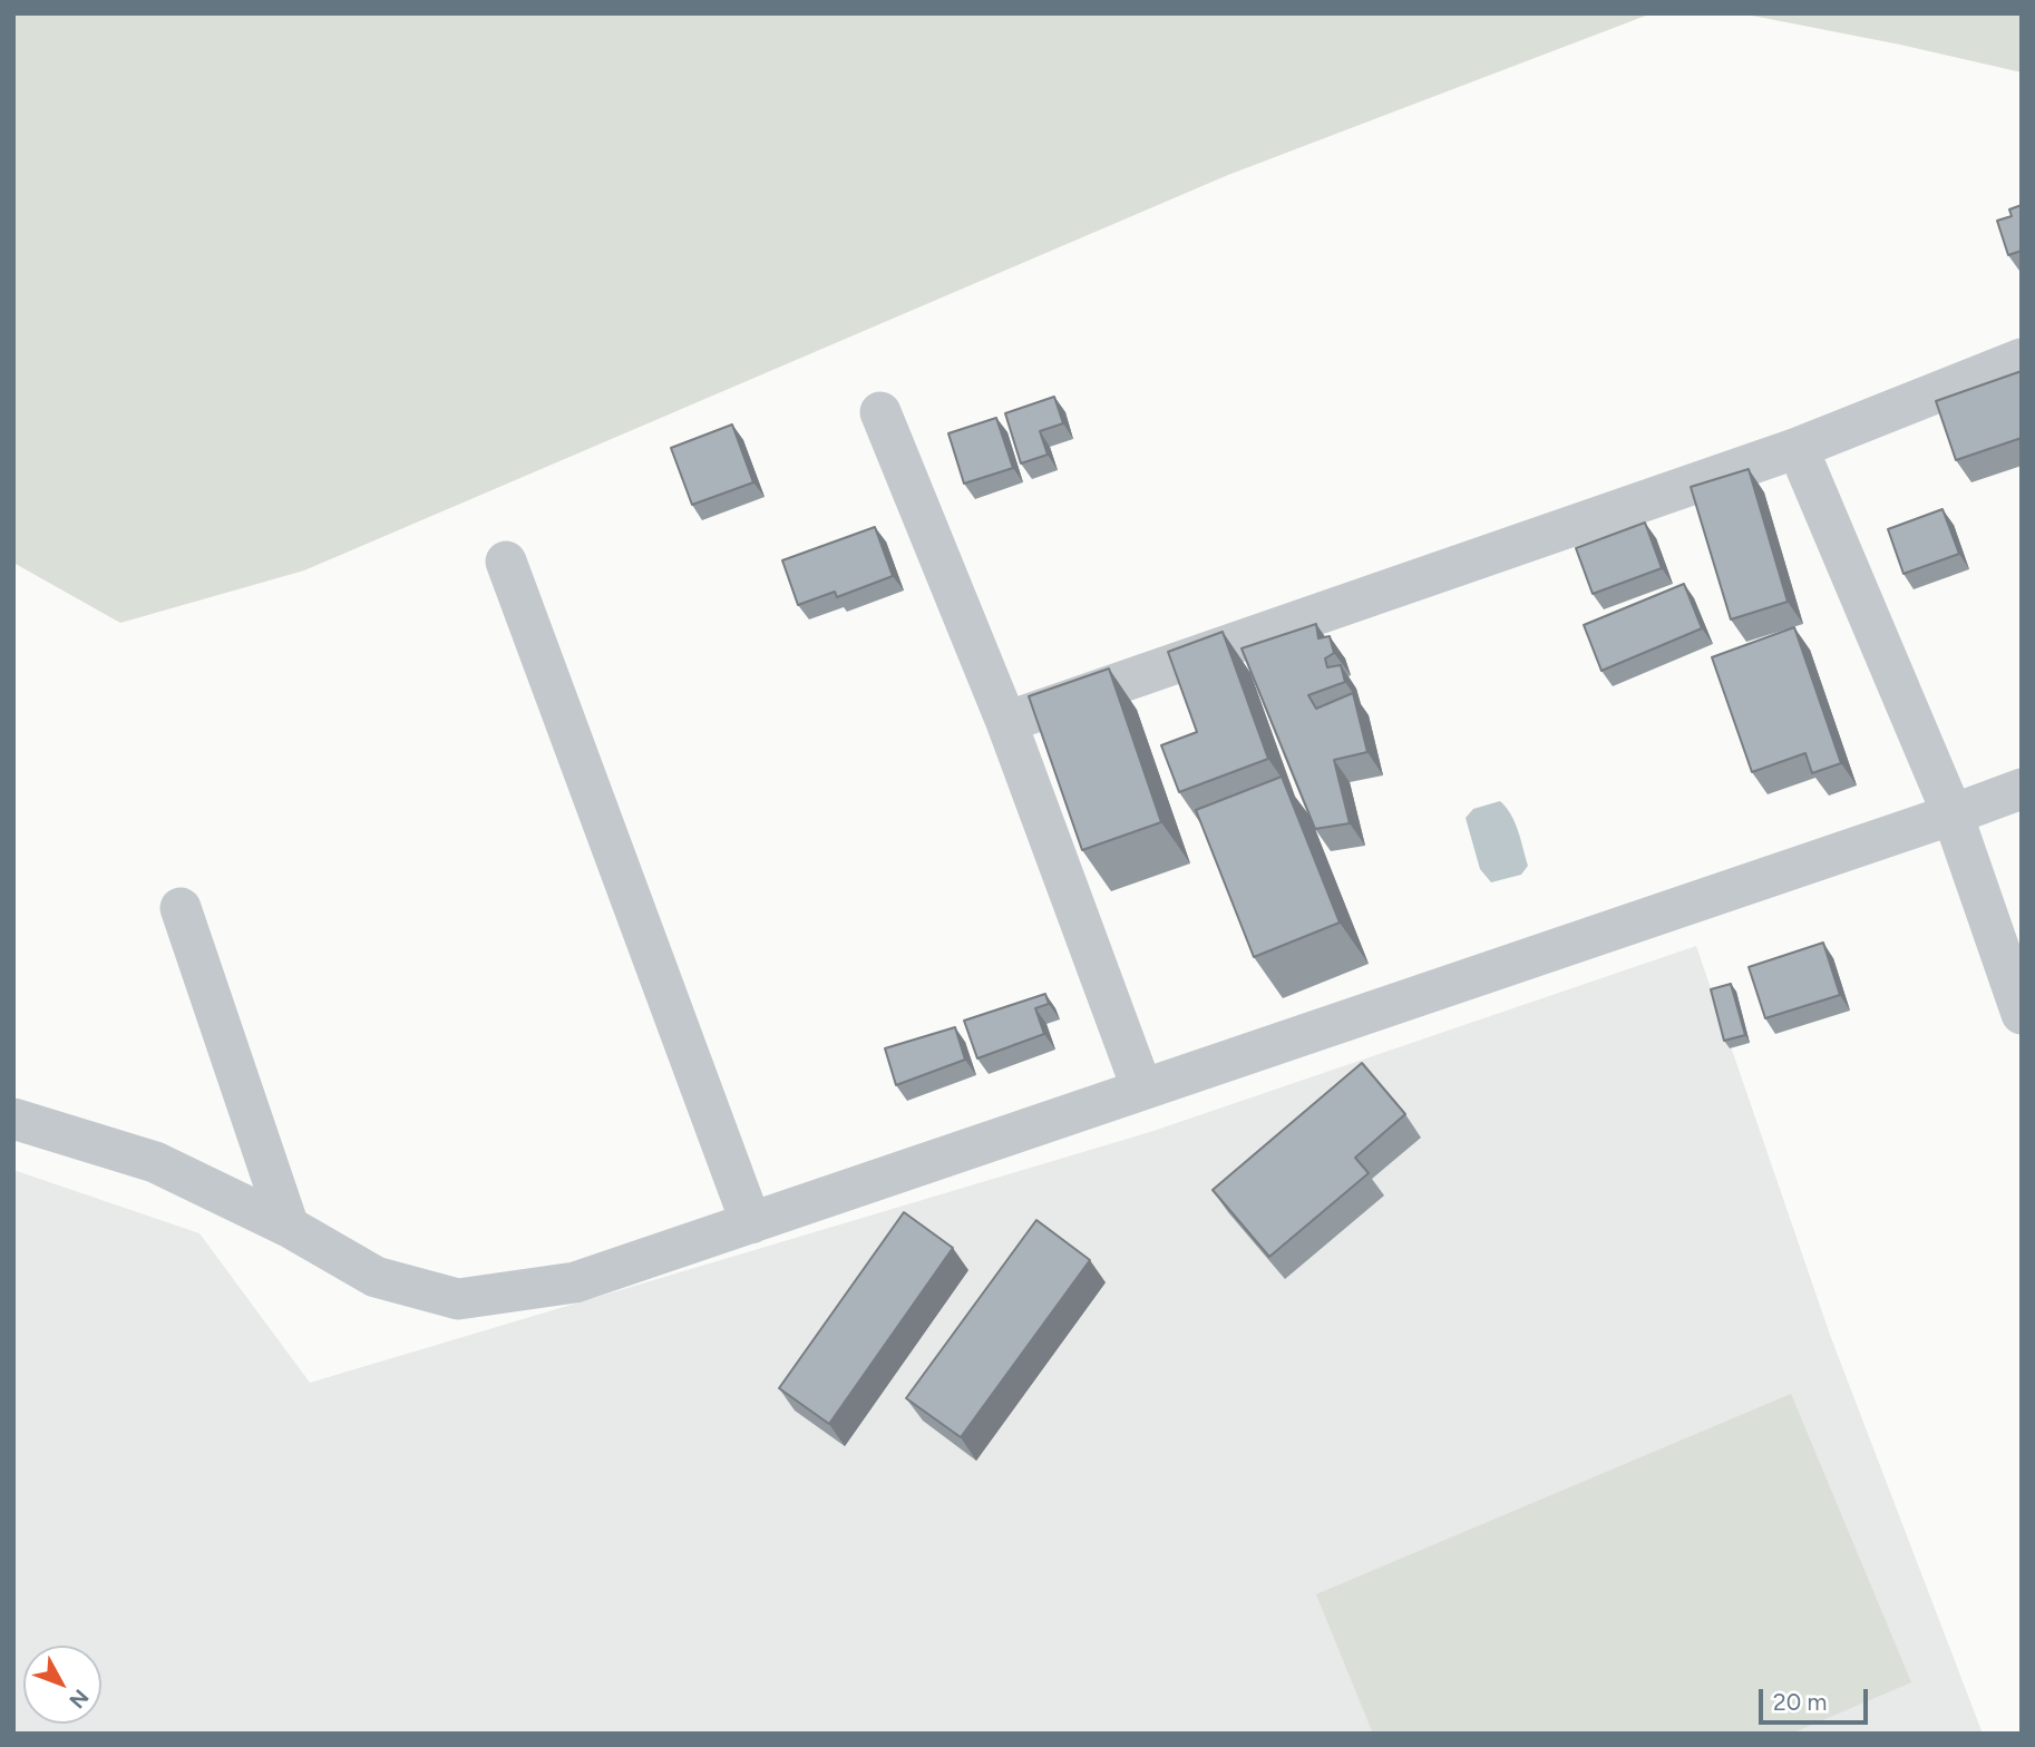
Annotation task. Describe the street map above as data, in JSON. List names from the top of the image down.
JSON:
{
  "scale_bar": "20 m",
  "north": "bottom right"
}
